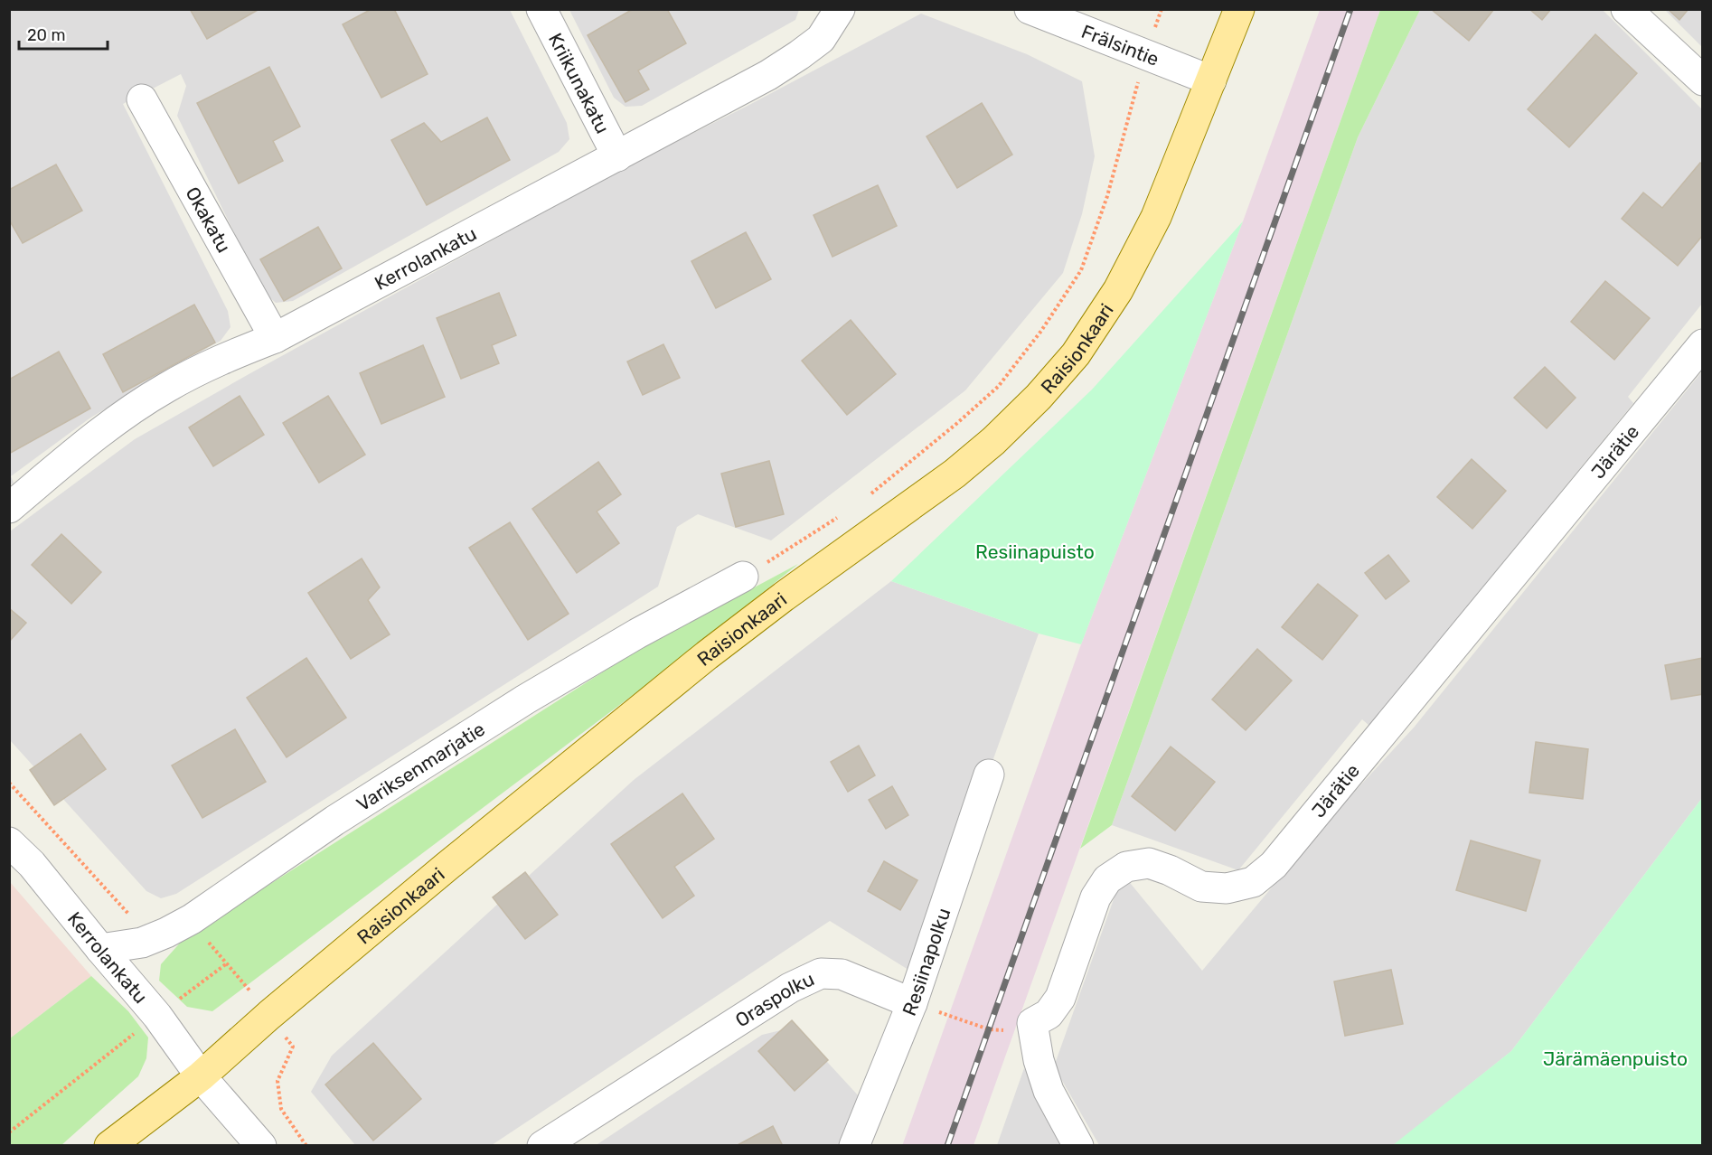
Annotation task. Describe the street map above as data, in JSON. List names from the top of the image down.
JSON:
{
  "streets": {
    "main road": ["Raisionkaari"],
    "street": [
      "Frälsintie",
      "Kriikunakatu",
      "Okakatu",
      "Kerrolankatu",
      "Järätie",
      "Variksenmarjatie",
      "Resiinapolku",
      "Oraspolku"
    ]
  },
  "crossings": [
    ["Frälsintie", "Raisionkaari"],
    ["Kriikunakatu", "Kerrolankatu"],
    ["Okakatu", "Kerrolankatu"],
    ["Kerrolankatu", "Raisionkaari"],
    ["Kerrolankatu", "Variksenmarjatie"],
    ["Resiinapolku", "Oraspolku"]
  ],
  "parks": ["Resiinapuisto", "Järämäenpuisto"],
  "scale_bar": "20 m"
}
